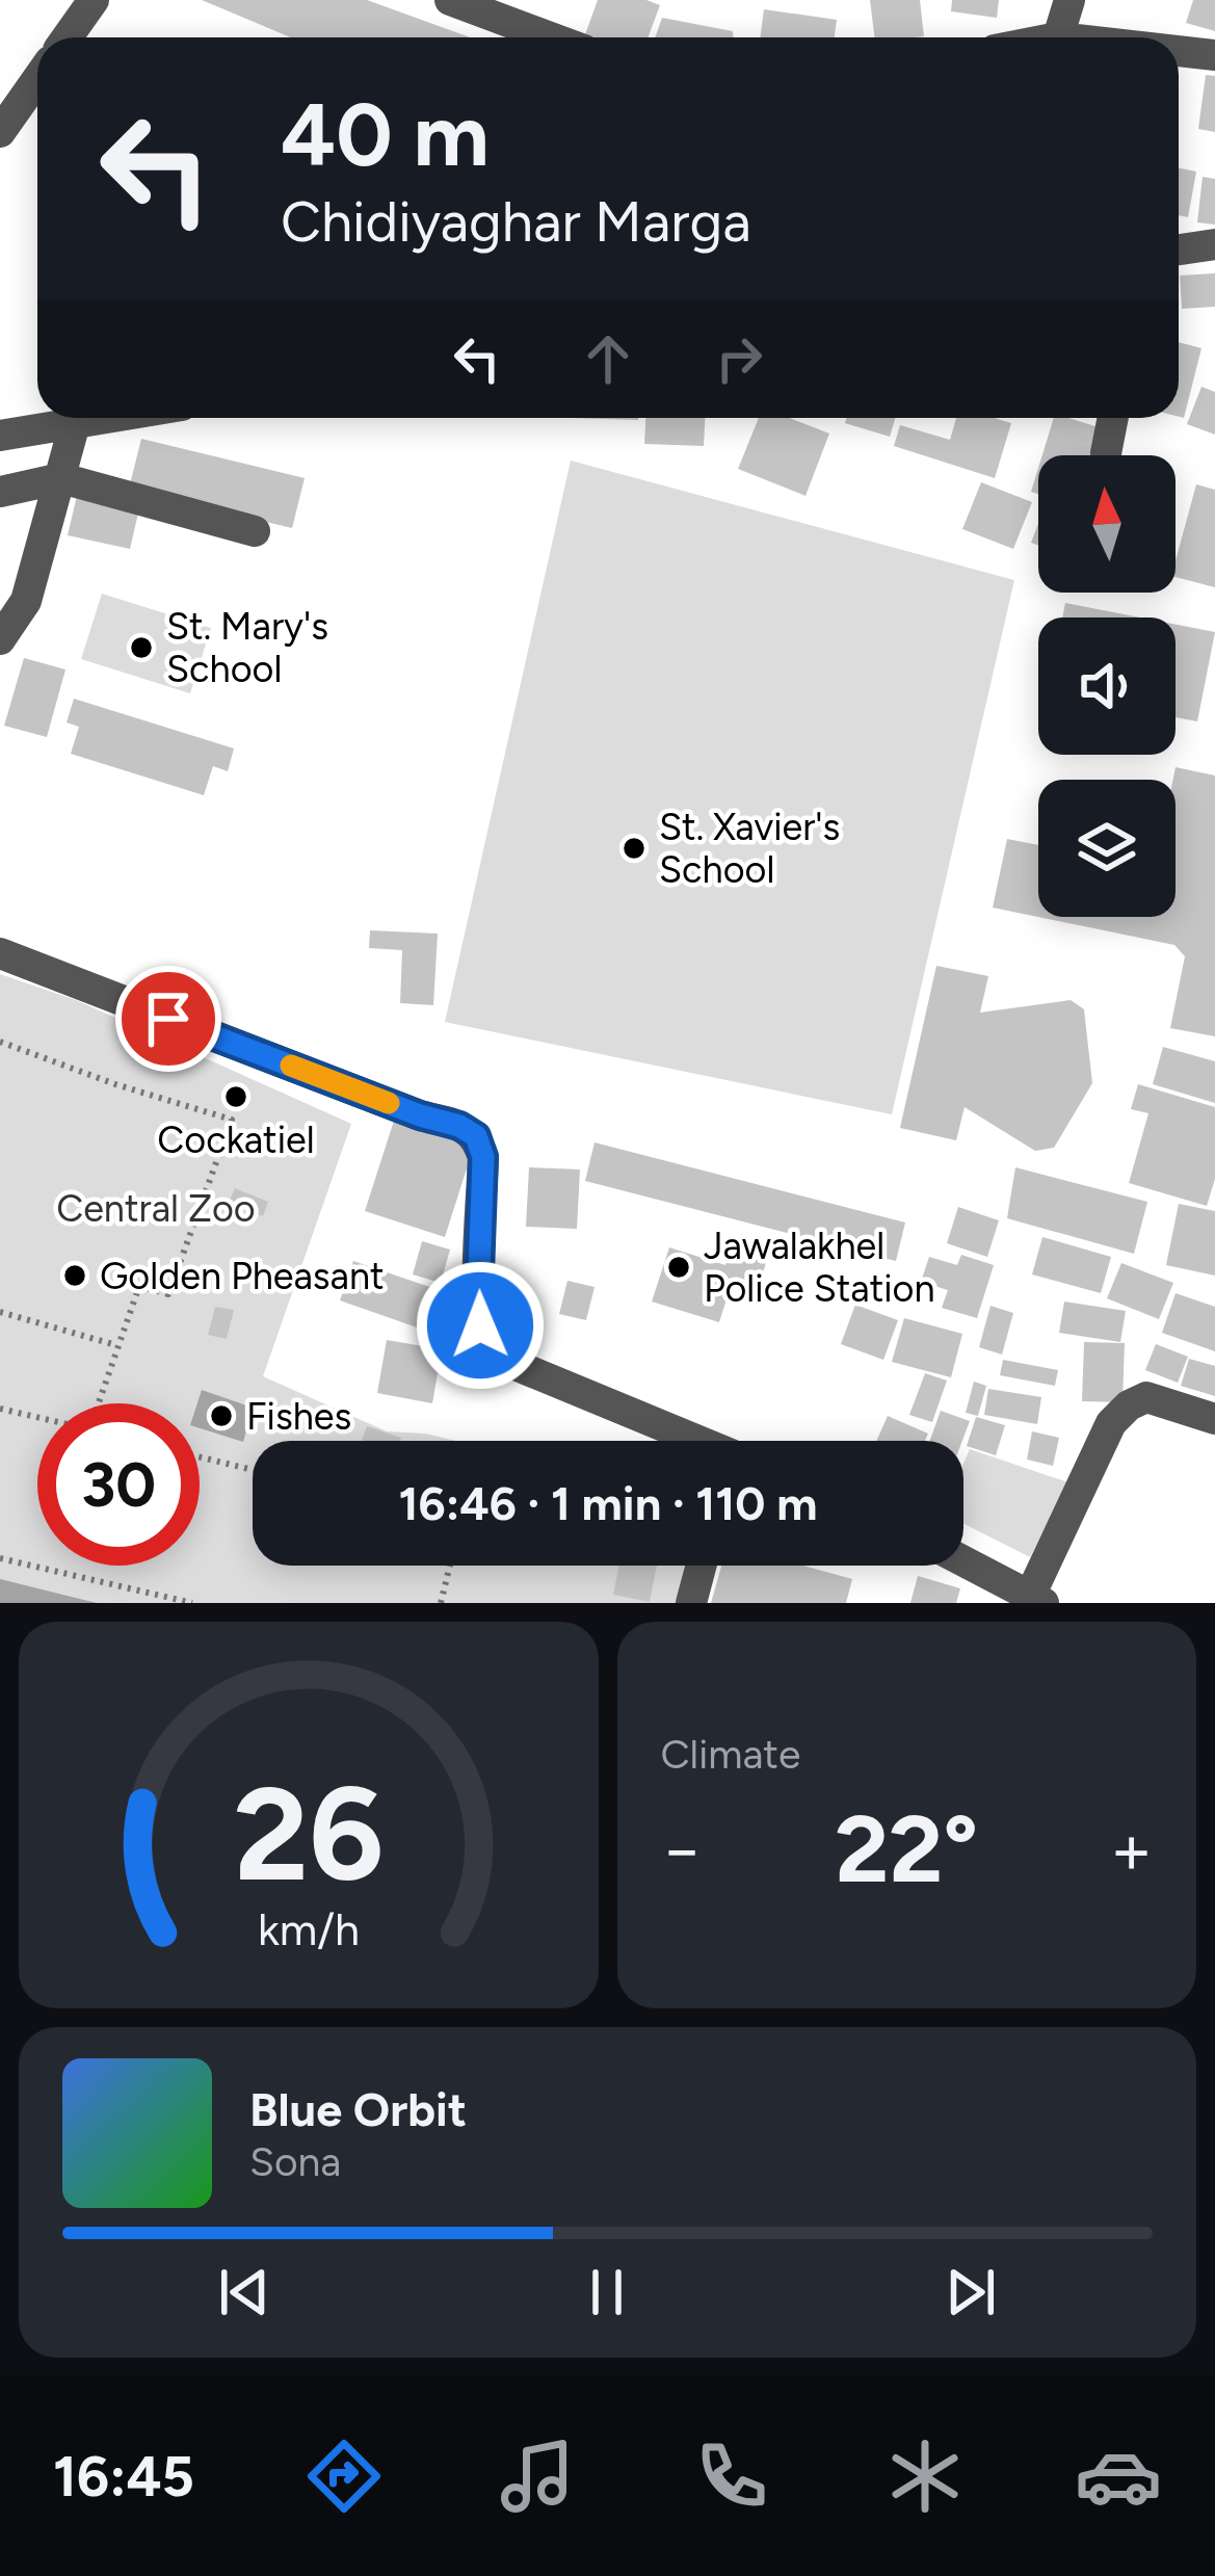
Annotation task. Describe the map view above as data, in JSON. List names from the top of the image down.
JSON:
{
  "parks": ["Central Zoo"],
  "places": [
    "St. Mary's School",
    "St. Xavier's School",
    "Cockatiel",
    "Jawalakhel Police Station",
    "Golden Pheasant",
    "Fishes"
  ],
  "north": "top",
  "page": {
    "turn": ["40 m", "Chidiyaghar Marga"],
    "limit": "30",
    "trip": "16:46 · 1 min · 110 m",
    "tile": "Climate",
    "heat": ["−", "22°", "+"],
    "song": ["Blue Orbit", "Sona"],
    "tabs": "16:45",
    "gauge": ["26", "km/h"]
  }
}
